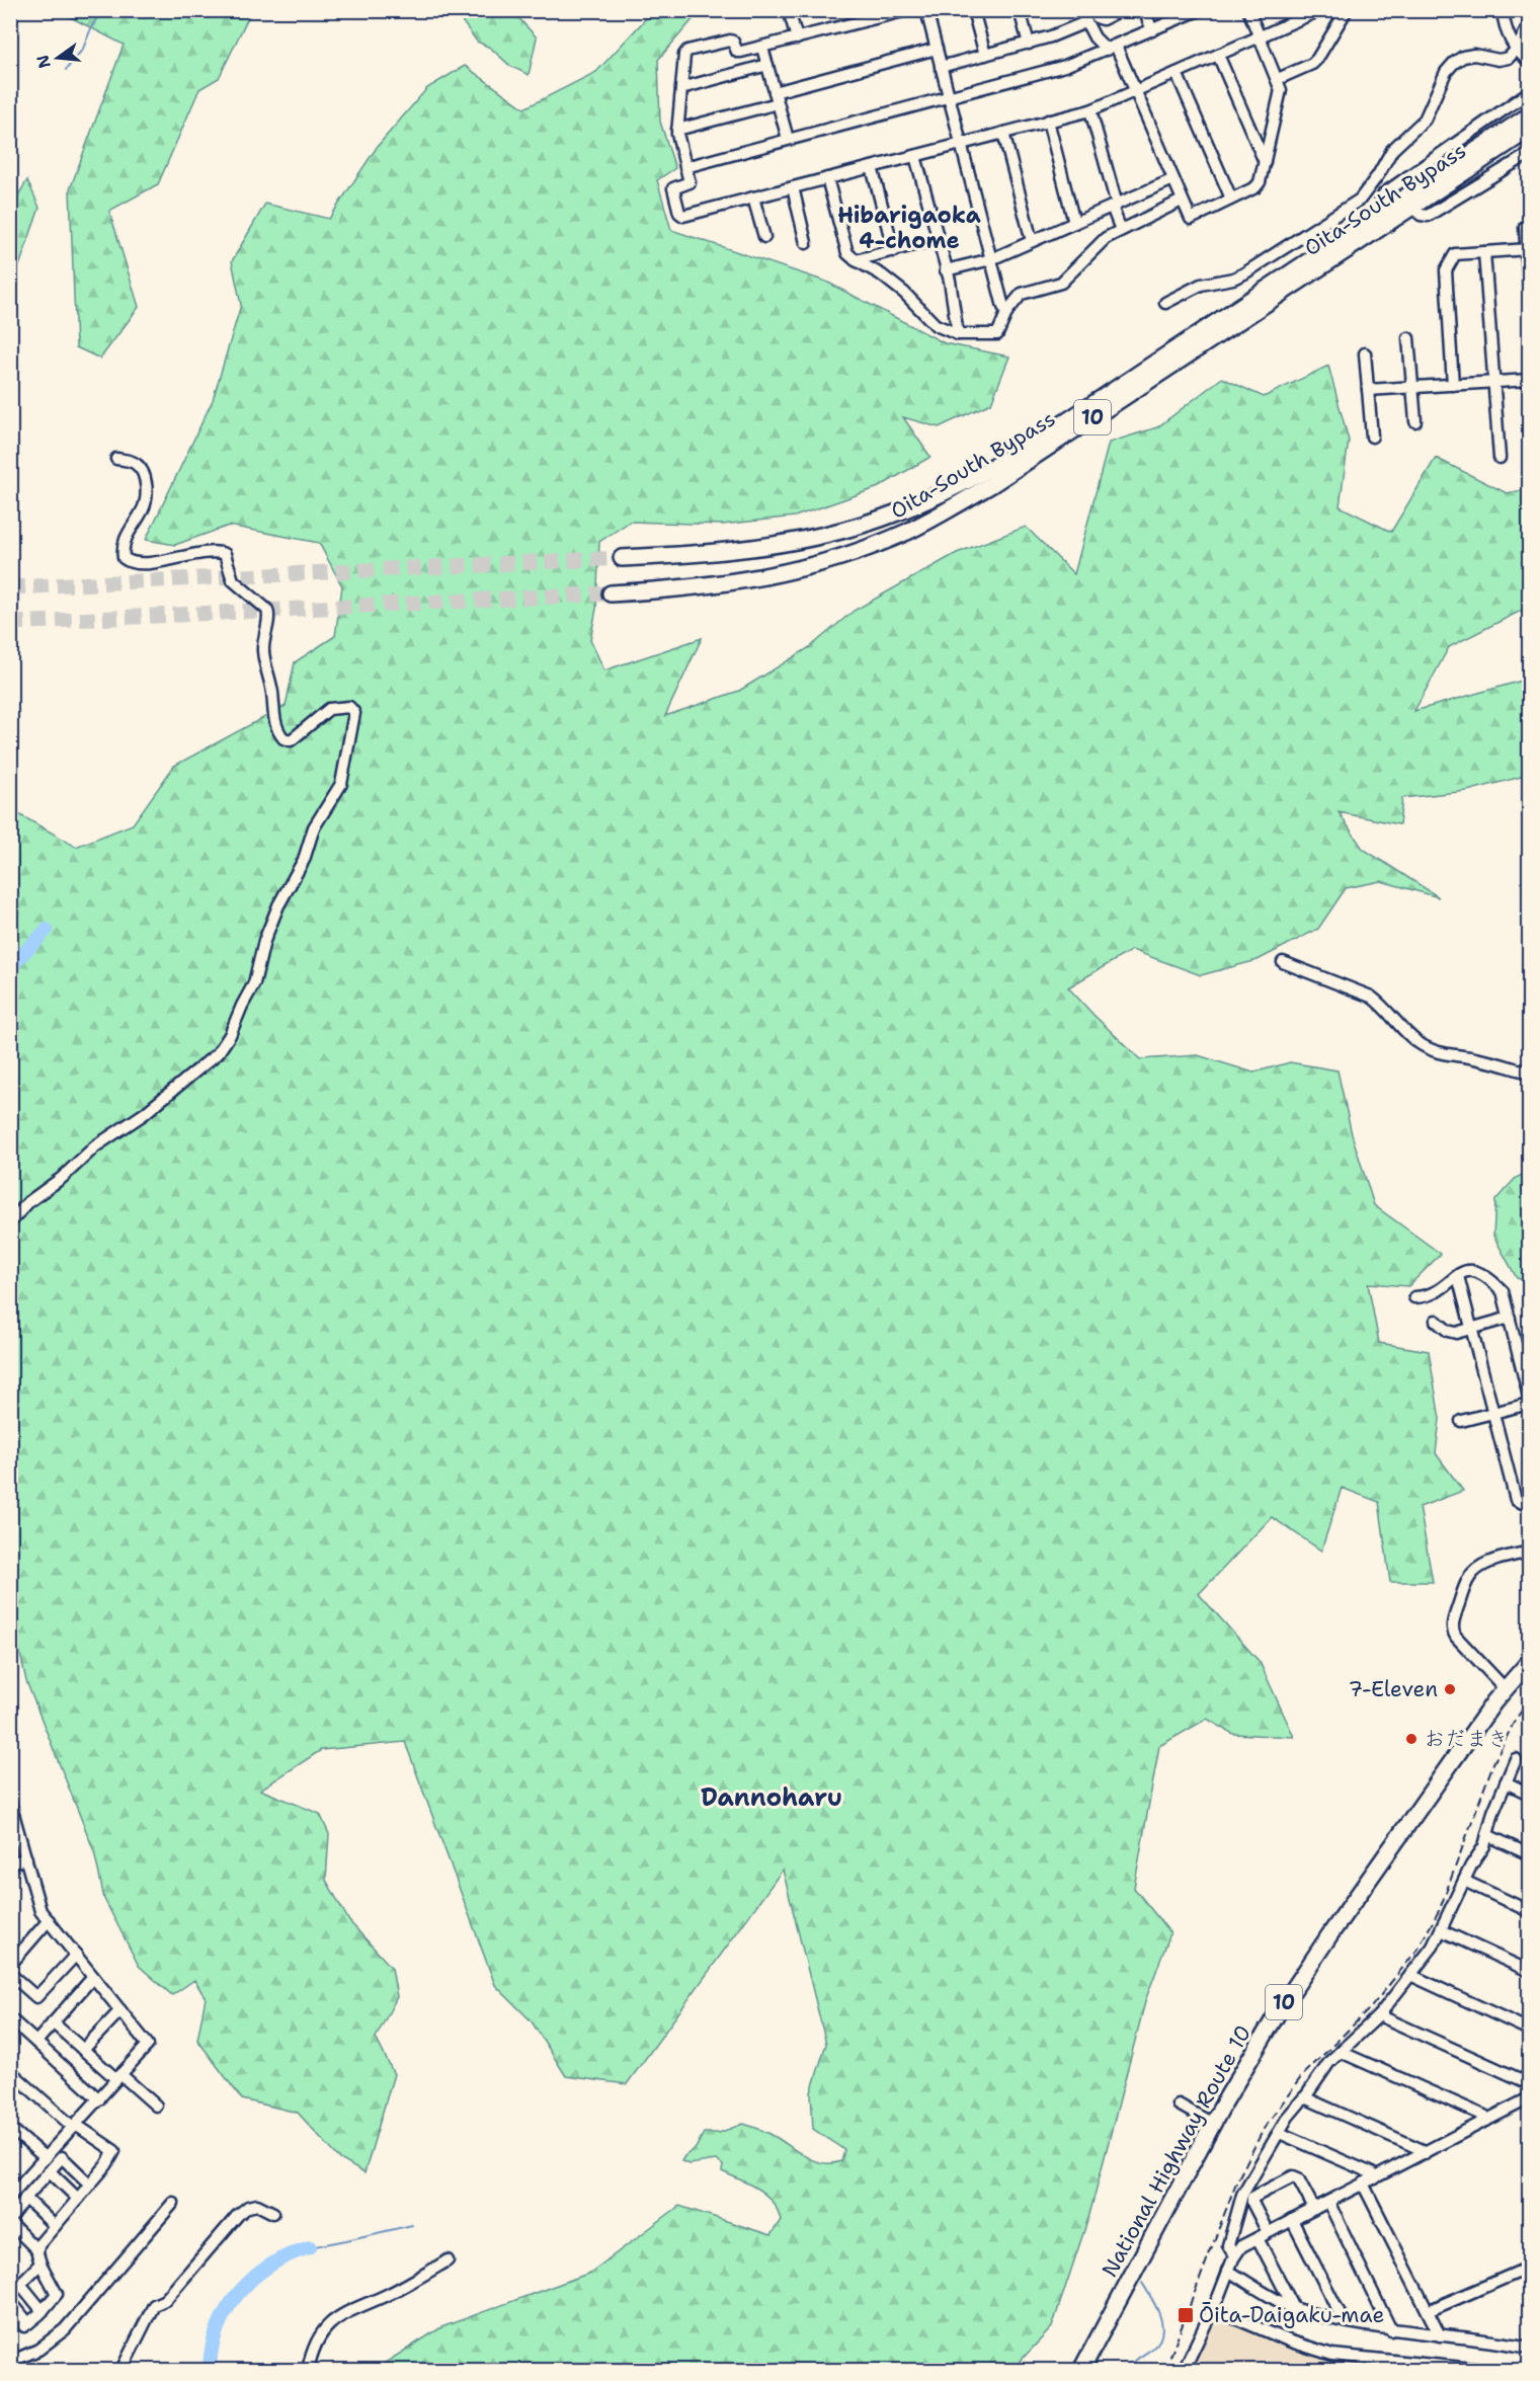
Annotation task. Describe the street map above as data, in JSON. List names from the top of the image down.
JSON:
{
  "streets": {
    "highway": ["Oita-South Bypass", "10", "National Highway Route 10"]
  },
  "districts": ["Hibarigaoka 4-chome", "Dannoharu"],
  "places": {
    "other": ["7-Eleven", "おだまき"],
    "transit": ["Ōita-Daigaku-mae"]
  },
  "north": "left"
}
